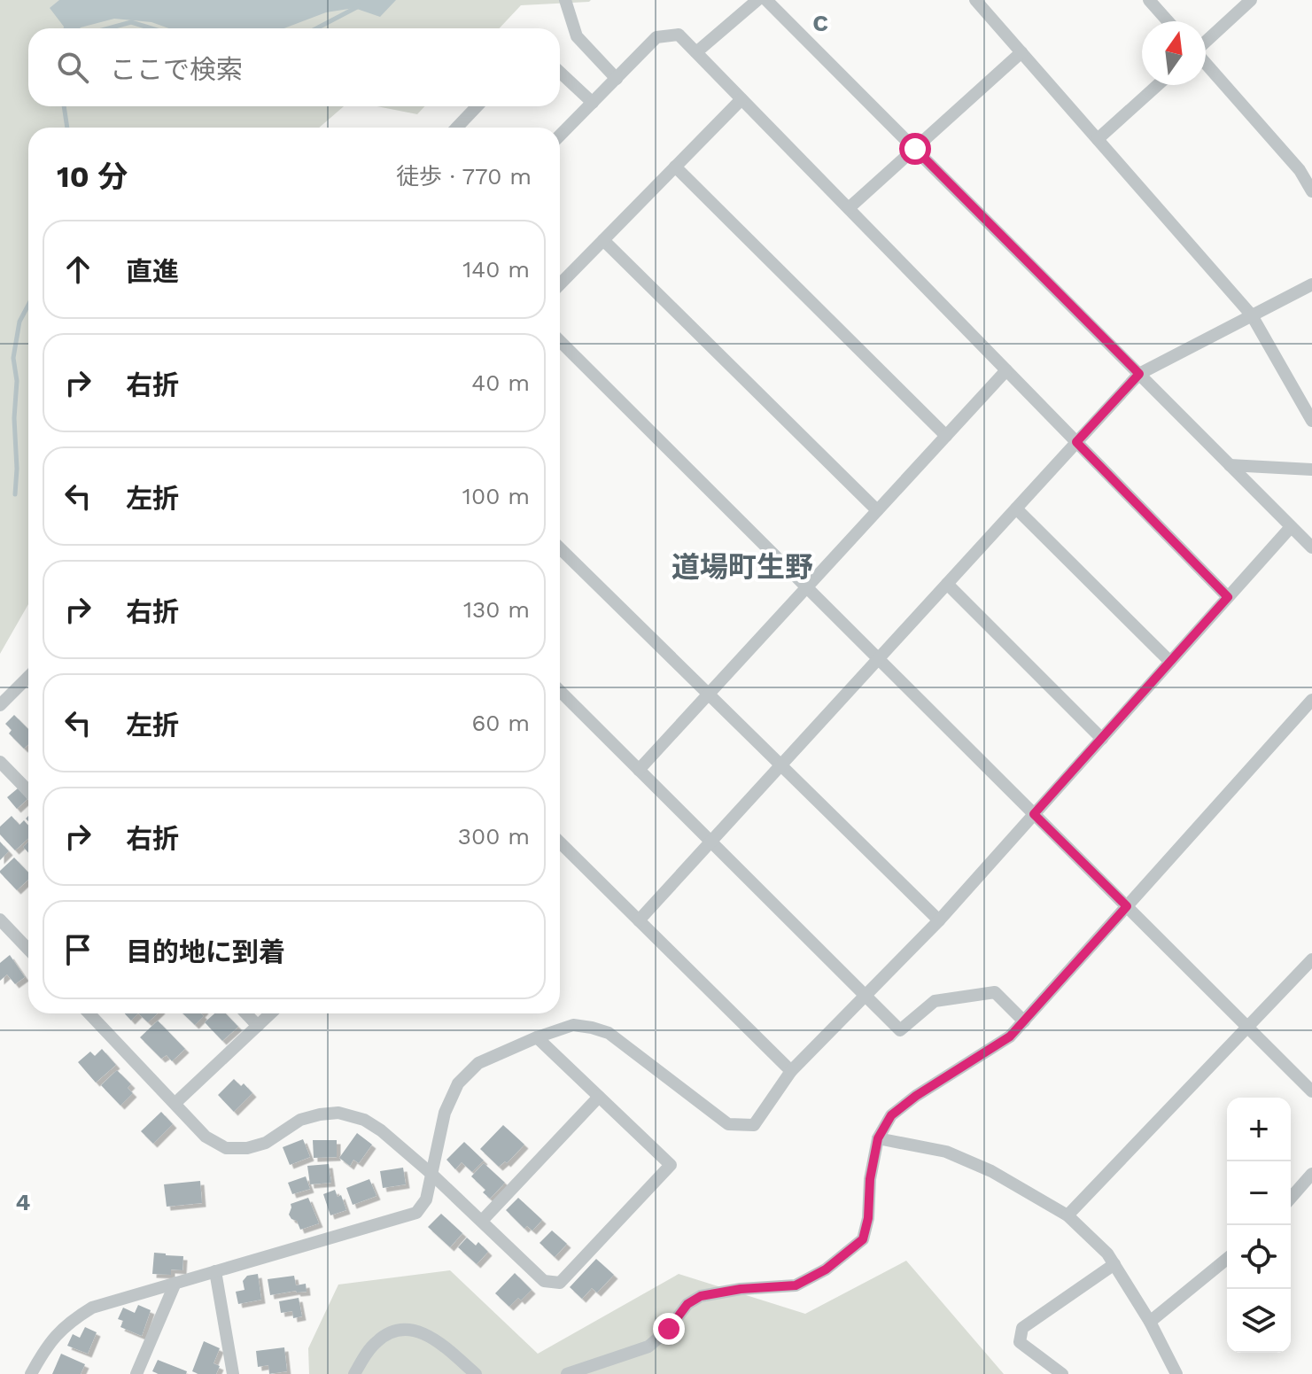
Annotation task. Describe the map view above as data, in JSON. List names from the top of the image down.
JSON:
{
  "districts": ["道場町生野"],
  "north": "top",
  "page": {
    "search": "ここで検索",
    "heading": ["10 分", "徒歩 · 770 m"],
    "list": [
      ["直進", "140 m"],
      ["右折", "40 m"],
      ["左折", "100 m"],
      ["右折", "130 m"],
      ["左折", "60 m"],
      ["右折", "300 m"],
      "目的地に到着"
    ],
    "map_buttons": ["+", "−"]
  },
  "grid": {
    "columns": ["C"],
    "rows": ["4"]
  }
}
